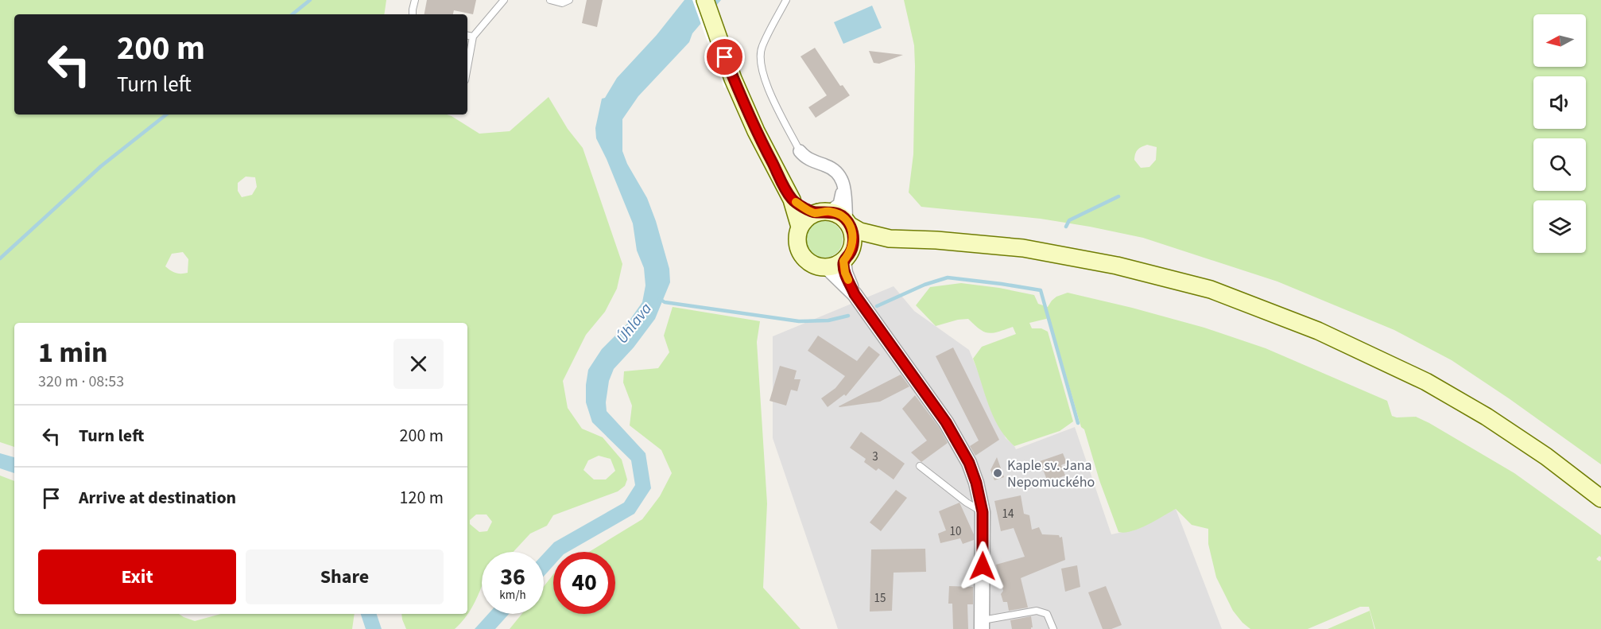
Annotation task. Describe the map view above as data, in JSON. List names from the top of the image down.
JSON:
{
  "water": ["Úhlava"],
  "places": ["Kaple sv. Jana Nepomuckého"],
  "house_numbers": [
    "3",
    "14",
    "10",
    "15"
  ],
  "north": "left",
  "page": {
    "turn": ["200 m", "Turn left"],
    "heading": ["1 min", "320 m · 08:53"],
    "list": [
      {
        "name": "Turn left",
        "value": "200 m"
      },
      {
        "name": "Arrive at destination",
        "value": "120 m"
      }
    ],
    "buttons": ["Exit", "Share"],
    "speed": "36 km/h",
    "limit": "40"
  }
}
